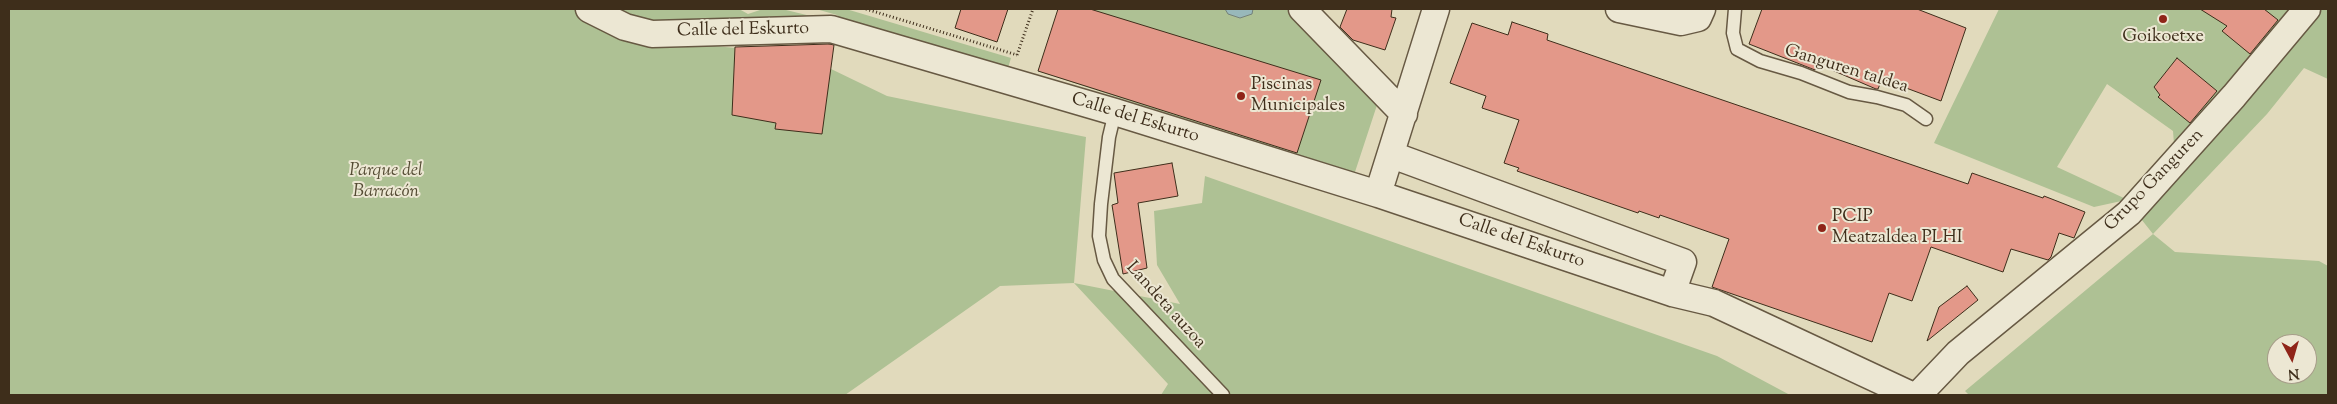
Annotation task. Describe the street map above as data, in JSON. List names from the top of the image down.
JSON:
{
  "streets": {
    "street": ["Calle del Eskurto", "Grupo Ganguren"],
    "lane": ["Ganguren taldea", "Landeta auzoa"]
  },
  "crossings": [
    ["Calle del Eskurto", "Landeta auzoa"]
  ],
  "parks": ["Parque del Barracón"],
  "places": ["Goikoetxe", "Piscinas Municipales", "PCIP Meatzaldea PLHI"],
  "north": "bottom"
}
